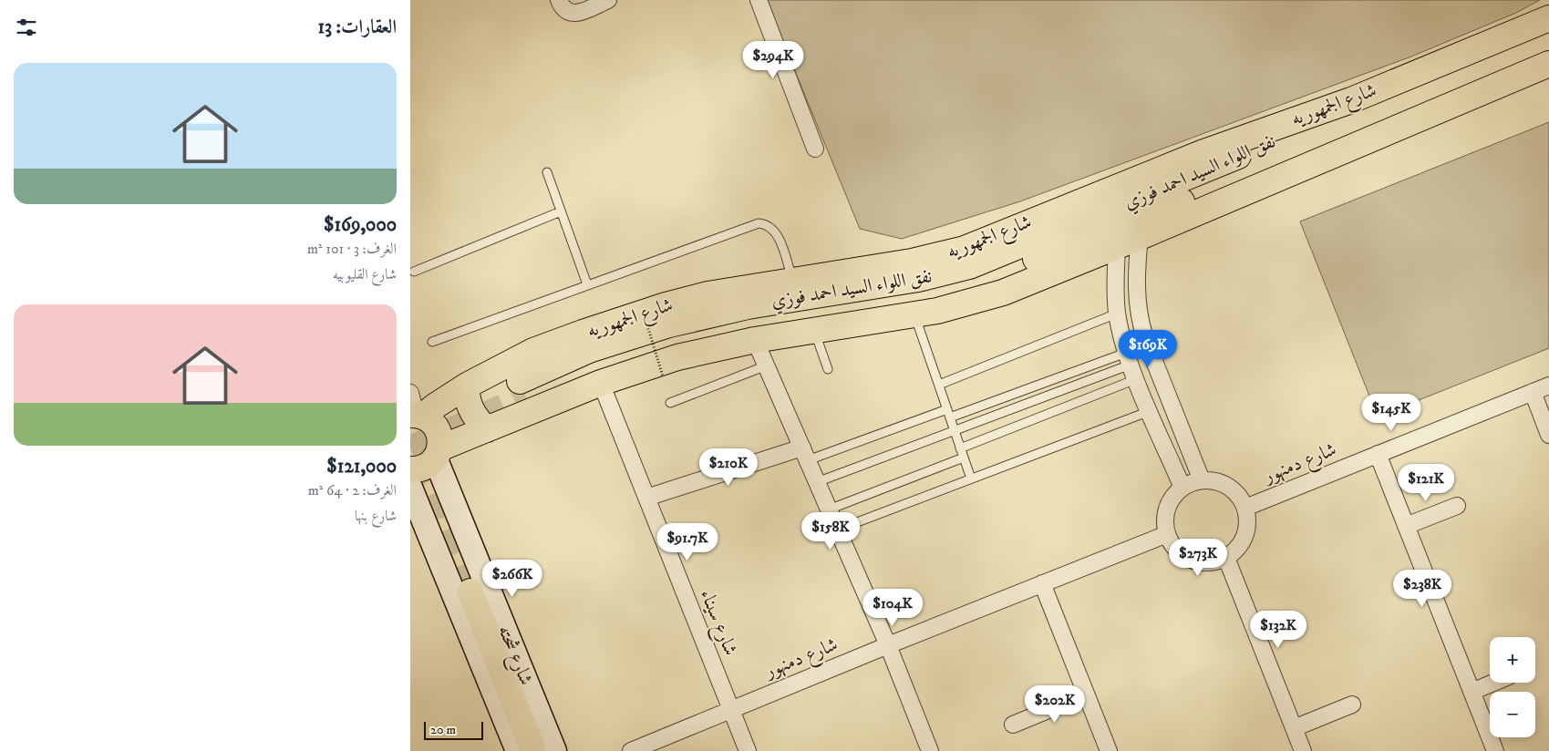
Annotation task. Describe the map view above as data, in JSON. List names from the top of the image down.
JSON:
{
  "streets": {
    "highway": ["شارع الجمهوريه", "نفق اللواء السيد احمد فوزي"],
    "main road": ["شارع شحته"],
    "street": ["شارع دمنهور", "شارع سيناء"]
  },
  "crossings": [
    ["شارع الجمهوريه", "نفق اللواء السيد احمد فوزي"],
    ["شارع دمنهور", "شارع سيناء"]
  ],
  "scale_bar": "20 m",
  "page": {
    "heading": "العقارات: 13",
    "price": [
      "$294K",
      "$169K",
      "$145K",
      "$210K",
      "$121K",
      "$158K",
      "$91.7K",
      "$273K",
      "$266K",
      "$238K",
      "$104K",
      "$132K",
      "$202K"
    ],
    "list": [
      {
        "name": "$169,000",
        "note": "الغرف: 3 · 101 m² · شارع القليوبيه"
      },
      {
        "name": "$121,000",
        "note": "الغرف: 2 · 64 m² · شارع بنها"
      }
    ],
    "map_buttons": ["+", "−"],
    "scale": "20 m"
  }
}
